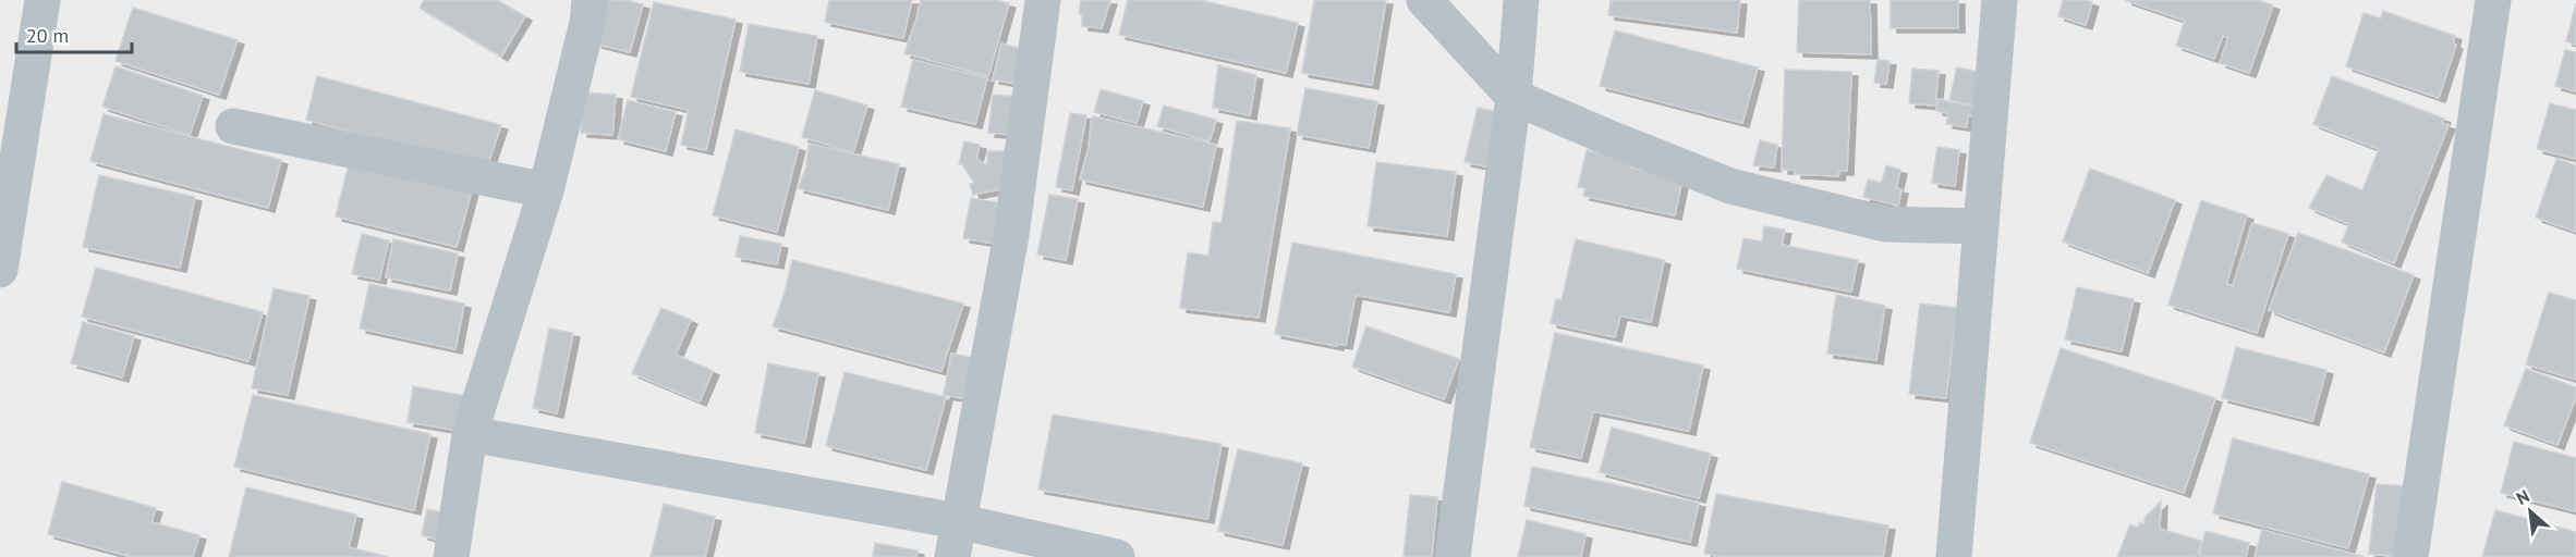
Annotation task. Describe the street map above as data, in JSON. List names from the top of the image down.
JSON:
{
  "scale_bar": "20 m",
  "north": "top left"
}
